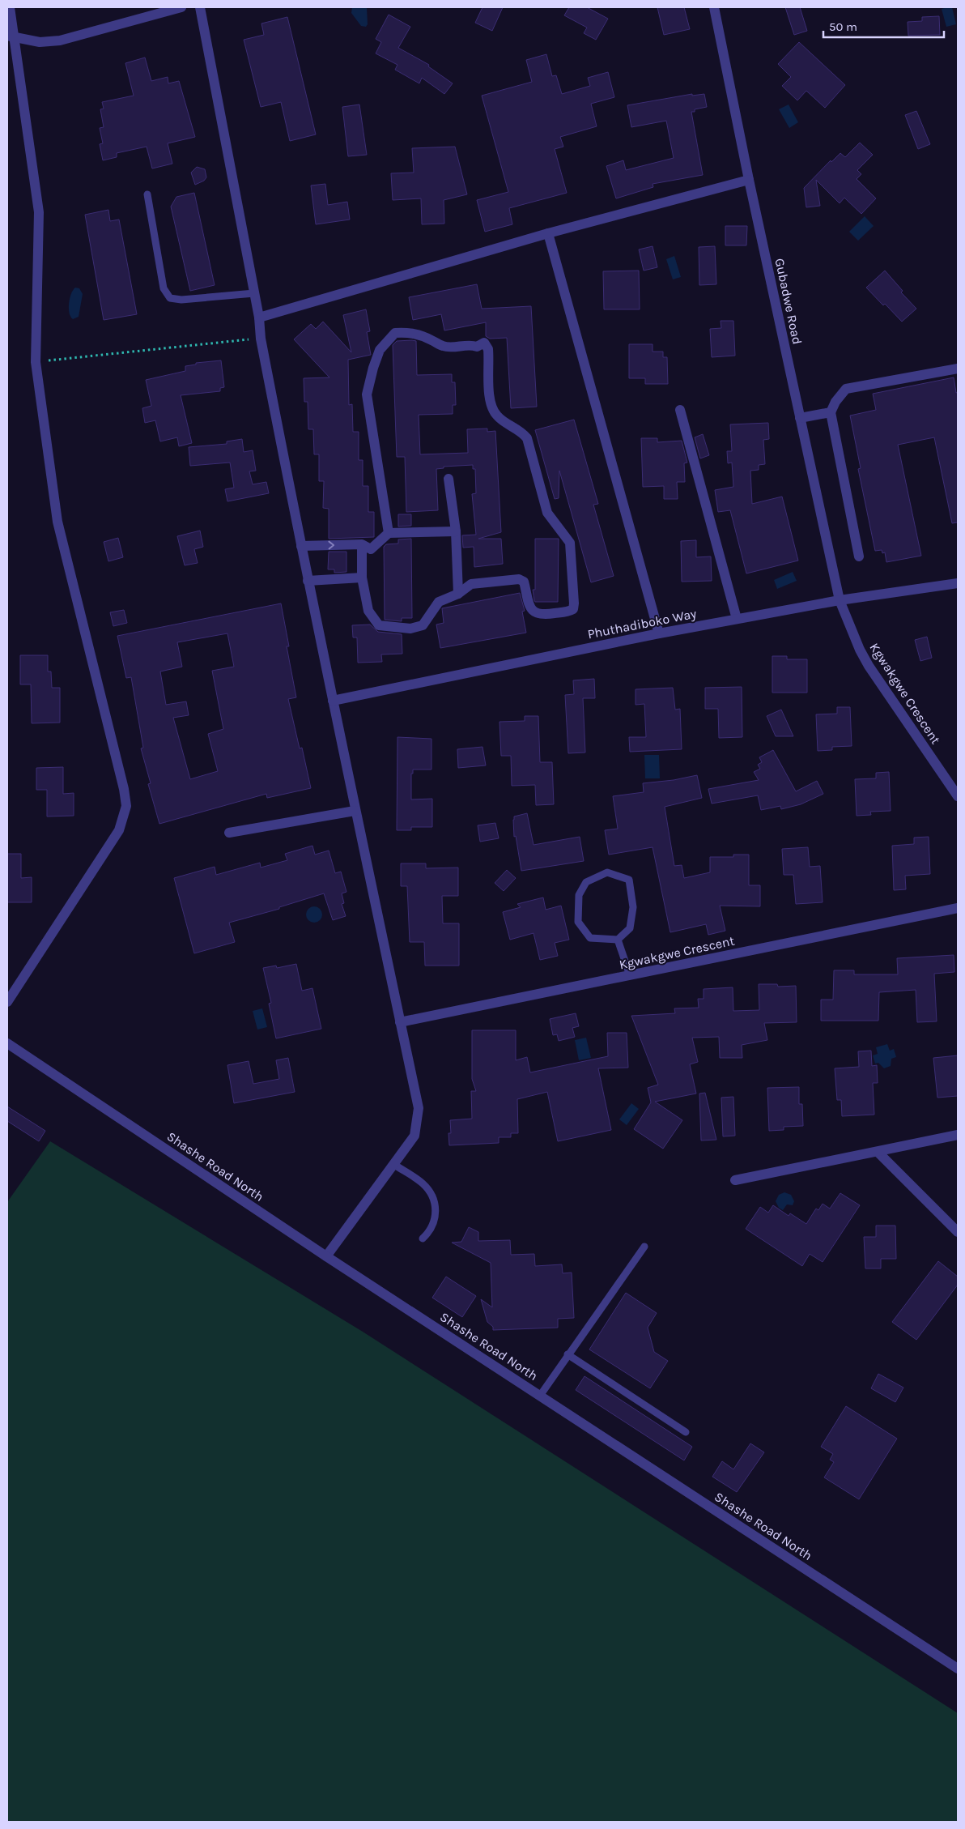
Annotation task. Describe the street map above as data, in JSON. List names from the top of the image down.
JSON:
{
  "streets": {
    "street": [
      "Gubadwe Road",
      "Phuthadiboko Way",
      "Kgwakgwe Crescent",
      "Shashe Road North"
    ]
  },
  "crossings": [
    ["Gubadwe Road", "Phuthadiboko Way"],
    ["Gubadwe Road", "Kgwakgwe Crescent"],
    ["Phuthadiboko Way", "Kgwakgwe Crescent"]
  ],
  "scale_bar": "50 m"
}
